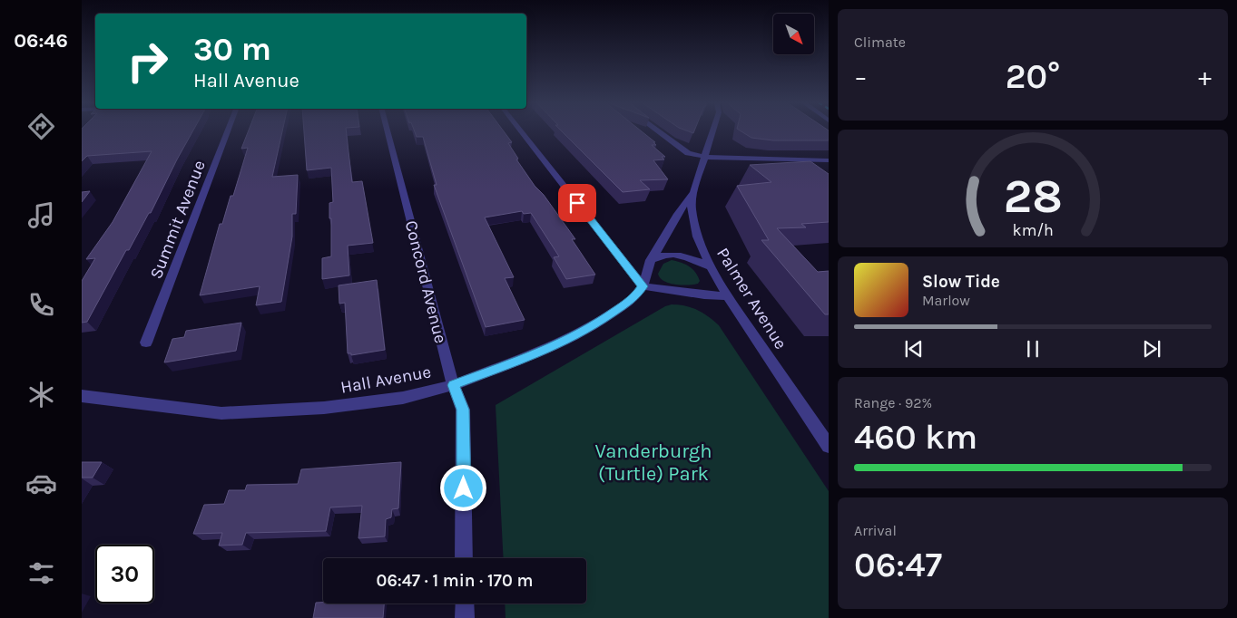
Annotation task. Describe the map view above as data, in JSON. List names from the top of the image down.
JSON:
{
  "streets": {
    "street": [
      "Summit Avenue",
      "Concord Avenue",
      "Palmer Avenue",
      "Hall Avenue"
    ]
  },
  "crossings": [
    ["Concord Avenue", "Hall Avenue"],
    ["Palmer Avenue", "Hall Avenue"]
  ],
  "parks": ["Vanderburgh (Turtle) Park"],
  "north": "bottom right",
  "page": {
    "tabs": "06:46",
    "tile": [
      "Climate",
      ["Range · 92%", "460 km"],
      ["Arrival", "06:47"]
    ],
    "turn": ["30 m", "Hall Avenue"],
    "heat": ["−", "20°", "+"],
    "song": ["Slow Tide", "Marlow"],
    "limit": "30",
    "trip": "06:47 · 1 min · 170 m",
    "gauge": ["28", "km/h"]
  }
}
